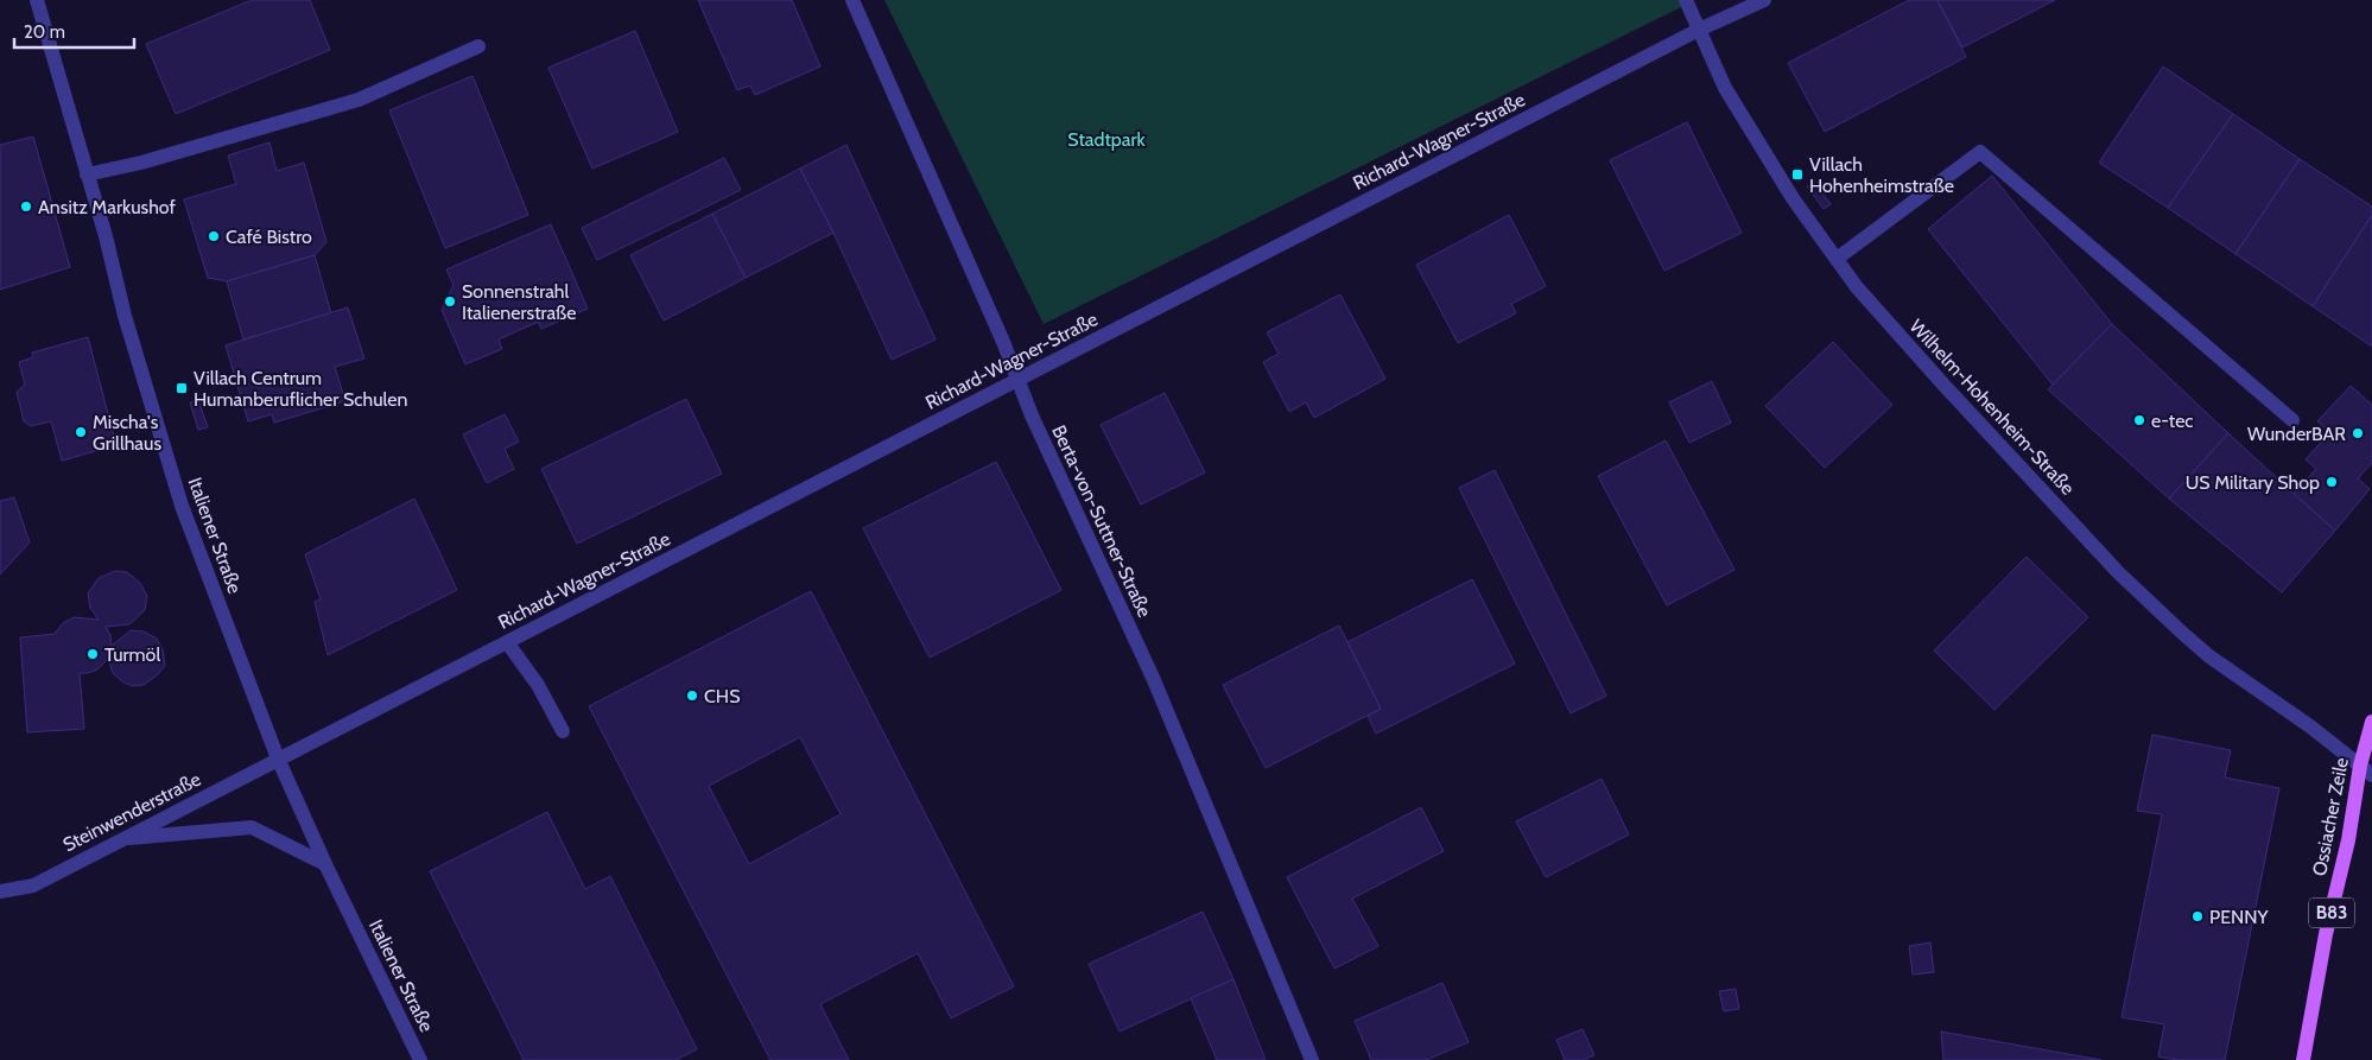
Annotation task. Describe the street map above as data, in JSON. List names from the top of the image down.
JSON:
{
  "streets": {
    "main road": ["Ossiacher Zeile", "B83"],
    "street": [
      "Richard-Wagner-Straße",
      "Wilhelm-Hohenheim-Straße",
      "Berta-von-Suttner-Straße",
      "Italiener Straße",
      "Steinwenderstraße"
    ]
  },
  "crossings": [
    ["Richard-Wagner-Straße", "Wilhelm-Hohenheim-Straße"],
    ["Richard-Wagner-Straße", "Berta-von-Suttner-Straße"],
    ["Richard-Wagner-Straße", "Italiener Straße"],
    ["Richard-Wagner-Straße", "Steinwenderstraße"],
    ["Wilhelm-Hohenheim-Straße", "Ossiacher Zeile"],
    ["Italiener Straße", "Steinwenderstraße"]
  ],
  "parks": ["Stadtpark"],
  "places": {
    "transit": ["Villach Hohenheimstraße", "Villach Centrum Humanberuflicher Schulen"],
    "other": [
      "Ansitz Markushof",
      "Café Bistro",
      "Sonnenstrahl Italienerstraße",
      "e-tec",
      "Mischa's Grillhaus",
      "WunderBAR",
      "US Military Shop",
      "Turmöl",
      "CHS",
      "PENNY"
    ]
  },
  "scale_bar": "20 m"
}
